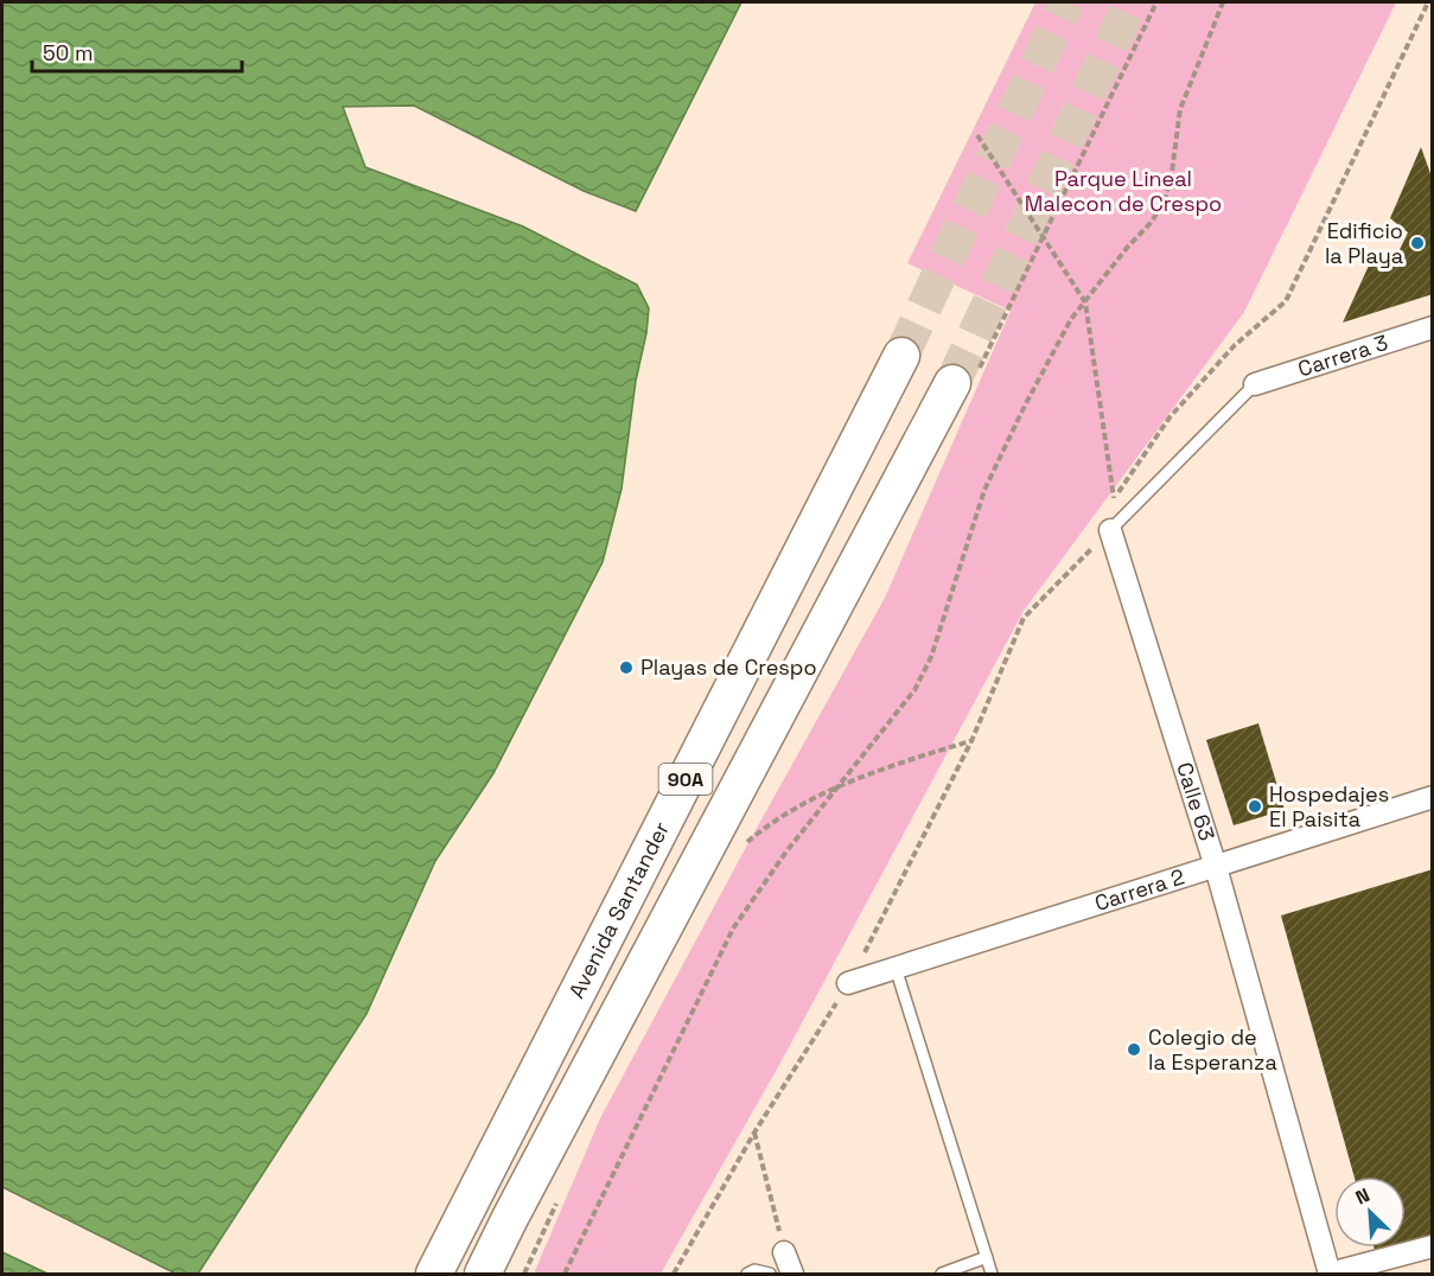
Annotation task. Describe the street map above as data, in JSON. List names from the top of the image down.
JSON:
{
  "streets": {
    "highway": ["90A", "Avenida Santander"],
    "street": ["Carrera 3", "Calle 63", "Carrera 2"]
  },
  "crossings": [
    ["Calle 63", "Carrera 2"]
  ],
  "parks": ["Parque Lineal Malecon de Crespo"],
  "places": [
    "Edificio la Playa",
    "Playas de Crespo",
    "Hospedajes El Paisita",
    "Colegio de la Esperanza"
  ],
  "scale_bar": "50 m",
  "north": "top left"
}
